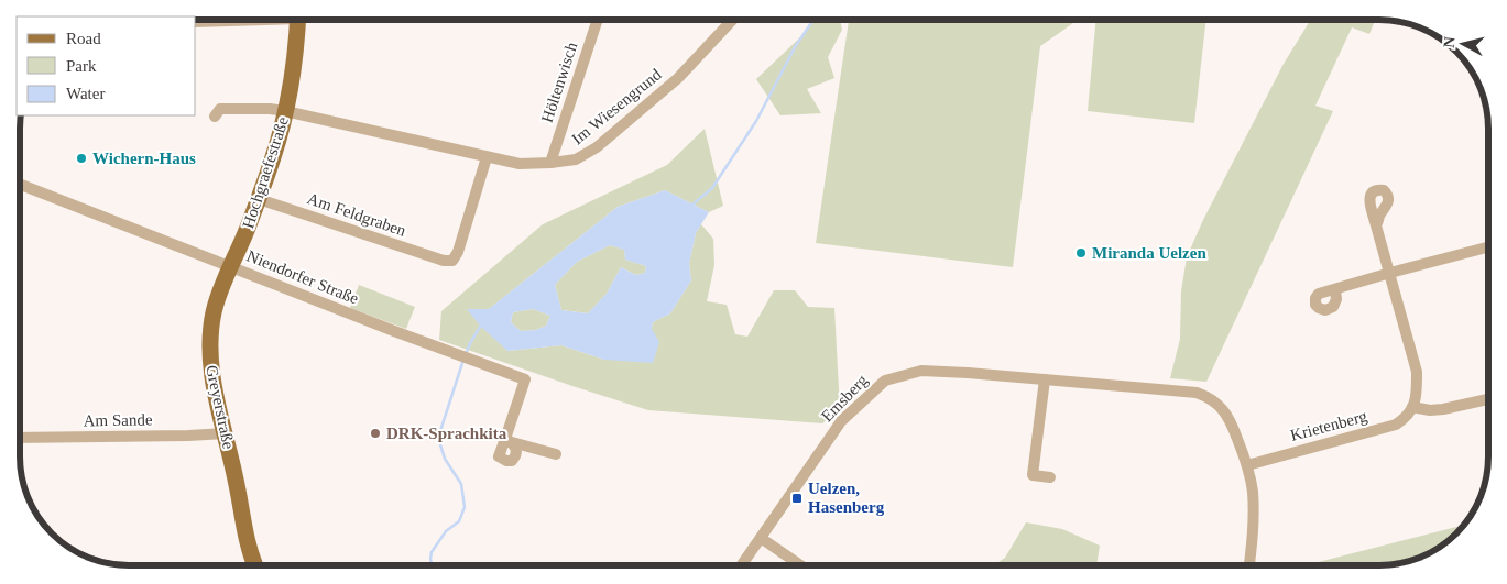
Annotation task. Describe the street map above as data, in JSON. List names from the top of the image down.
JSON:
{
  "streets": {
    "main road": ["Hochgraefestraße", "Greyerstraße"],
    "street": [
      "Höltenwisch",
      "Im Wiesengrund",
      "Am Feldgraben",
      "Niendorfer Straße",
      "Emsberg",
      "Am Sande",
      "Krietenberg"
    ]
  },
  "crossings": [
    ["Höltenwisch", "Im Wiesengrund"],
    ["Im Wiesengrund", "Hochgraefestraße"],
    ["Im Wiesengrund", "Am Feldgraben"],
    ["Hochgraefestraße", "Am Feldgraben"],
    ["Hochgraefestraße", "Niendorfer Straße"],
    ["Hochgraefestraße", "Greyerstraße"],
    ["Niendorfer Straße", "Greyerstraße"],
    ["Emsberg", "Krietenberg"],
    ["Greyerstraße", "Am Sande"]
  ],
  "places": {
    "other": ["Wichern-Haus", "Miranda Uelzen", "DRK-Sprachkita"],
    "transit": ["Uelzen, Hasenberg"]
  },
  "legend": ["Road", "Park", "Water"],
  "north": "left"
}
